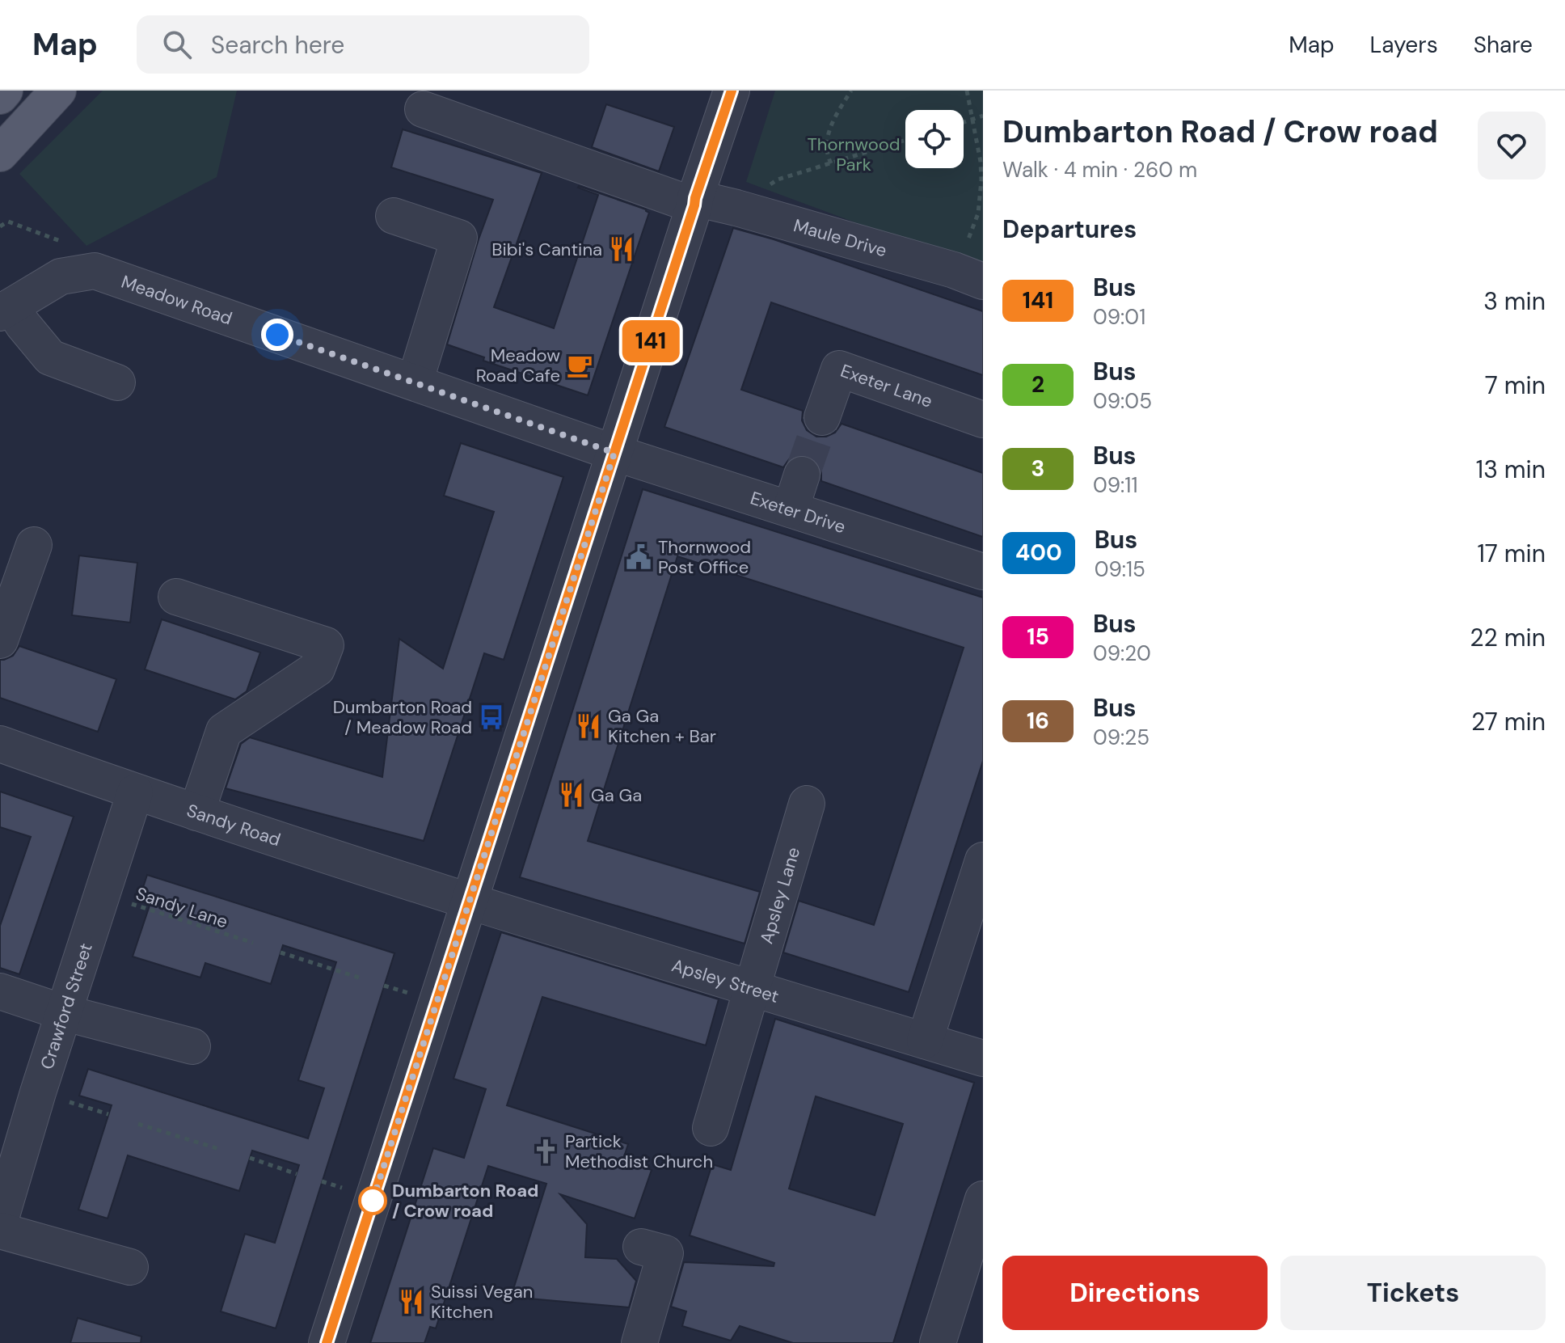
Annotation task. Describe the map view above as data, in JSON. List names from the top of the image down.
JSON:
{
  "streets": {
    "street": [
      "Maule Drive",
      "Meadow Road",
      "Exeter Lane",
      "Exeter Drive",
      "Sandy Road",
      "Apsley Lane",
      "Apsley Street",
      "Crawford Street"
    ],
    "path": ["Sandy Lane"]
  },
  "crossings": [
    ["Meadow Road", "Exeter Drive"],
    ["Sandy Road", "Apsley Street"],
    ["Sandy Road", "Crawford Street"],
    ["Apsley Lane", "Apsley Street"],
    ["Sandy Lane", "Crawford Street"]
  ],
  "parks": ["Thornwood Park"],
  "places": {
    "restaurant": [
      "Bibi's Cantina",
      "Ga Ga Kitchen + Bar",
      "Ga Ga",
      "Suissi Vegan Kitchen"
    ],
    "cafe": ["Meadow Road Cafe"],
    "public building": ["Thornwood Post Office"],
    "bus stop": ["Dumbarton Road / Meadow Road"],
    "church": ["Partick Methodist Church"],
    "other": ["Dumbarton Road / Crow road"]
  },
  "lines": ["bus line 141"],
  "page": {
    "header": "Map",
    "search": "Search here",
    "nav": ["Map", "Layers", "Share"],
    "on_map": "141",
    "heading": [
      ["Dumbarton Road / Crow road", "Walk · 4 min · 260 m"],
      "Departures"
    ],
    "list": [
      {
        "mark": "141",
        "name": "Bus",
        "note": "09:01",
        "value": "3 min"
      },
      {
        "mark": "2",
        "name": "Bus",
        "note": "09:05",
        "value": "7 min"
      },
      {
        "mark": "3",
        "name": "Bus",
        "note": "09:11",
        "value": "13 min"
      },
      {
        "mark": "400",
        "name": "Bus",
        "note": "09:15",
        "value": "17 min"
      },
      {
        "mark": "15",
        "name": "Bus",
        "note": "09:20",
        "value": "22 min"
      },
      {
        "mark": "16",
        "name": "Bus",
        "note": "09:25",
        "value": "27 min"
      }
    ],
    "buttons": ["Directions", "Tickets"]
  }
}
